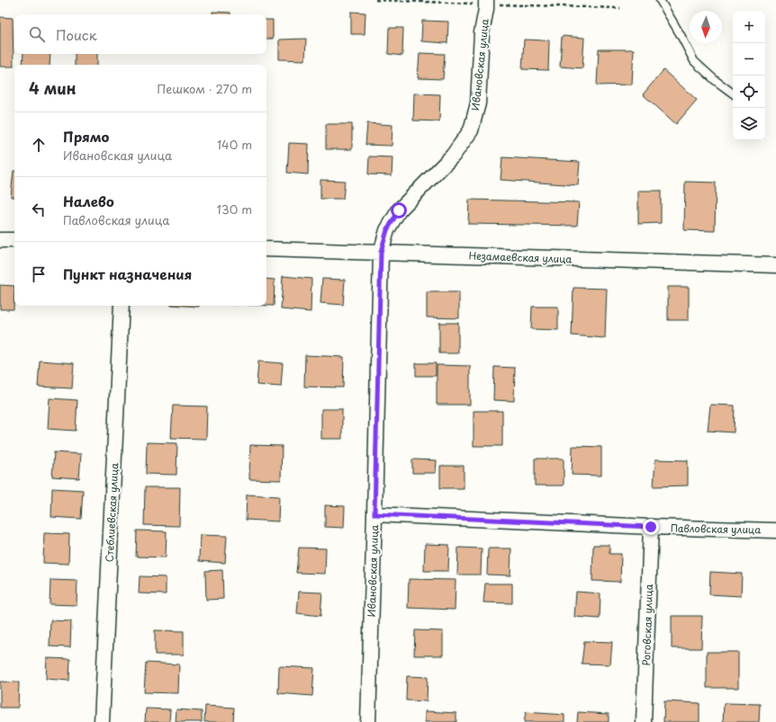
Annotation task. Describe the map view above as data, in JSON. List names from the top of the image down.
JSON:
{
  "streets": {
    "street": [
      "Ивановская улица",
      "Незамаевская улица",
      "Стеблиевская улица",
      "Павловская улица",
      "Роговская улица"
    ]
  },
  "crossings": [
    ["Ивановская улица", "Незамаевская улица"],
    ["Ивановская улица", "Павловская улица"],
    ["Павловская улица", "Роговская улица"]
  ],
  "north": "bottom",
  "page": {
    "map_buttons": ["+", "−"],
    "search": "Поиск",
    "heading": ["4 мин", "Пешком · 270 m"],
    "list": [
      ["Прямо", "Ивановская улица", "140 m"],
      ["Налево", "Павловская улица", "130 m"],
      "Пункт назначения"
    ]
  }
}
